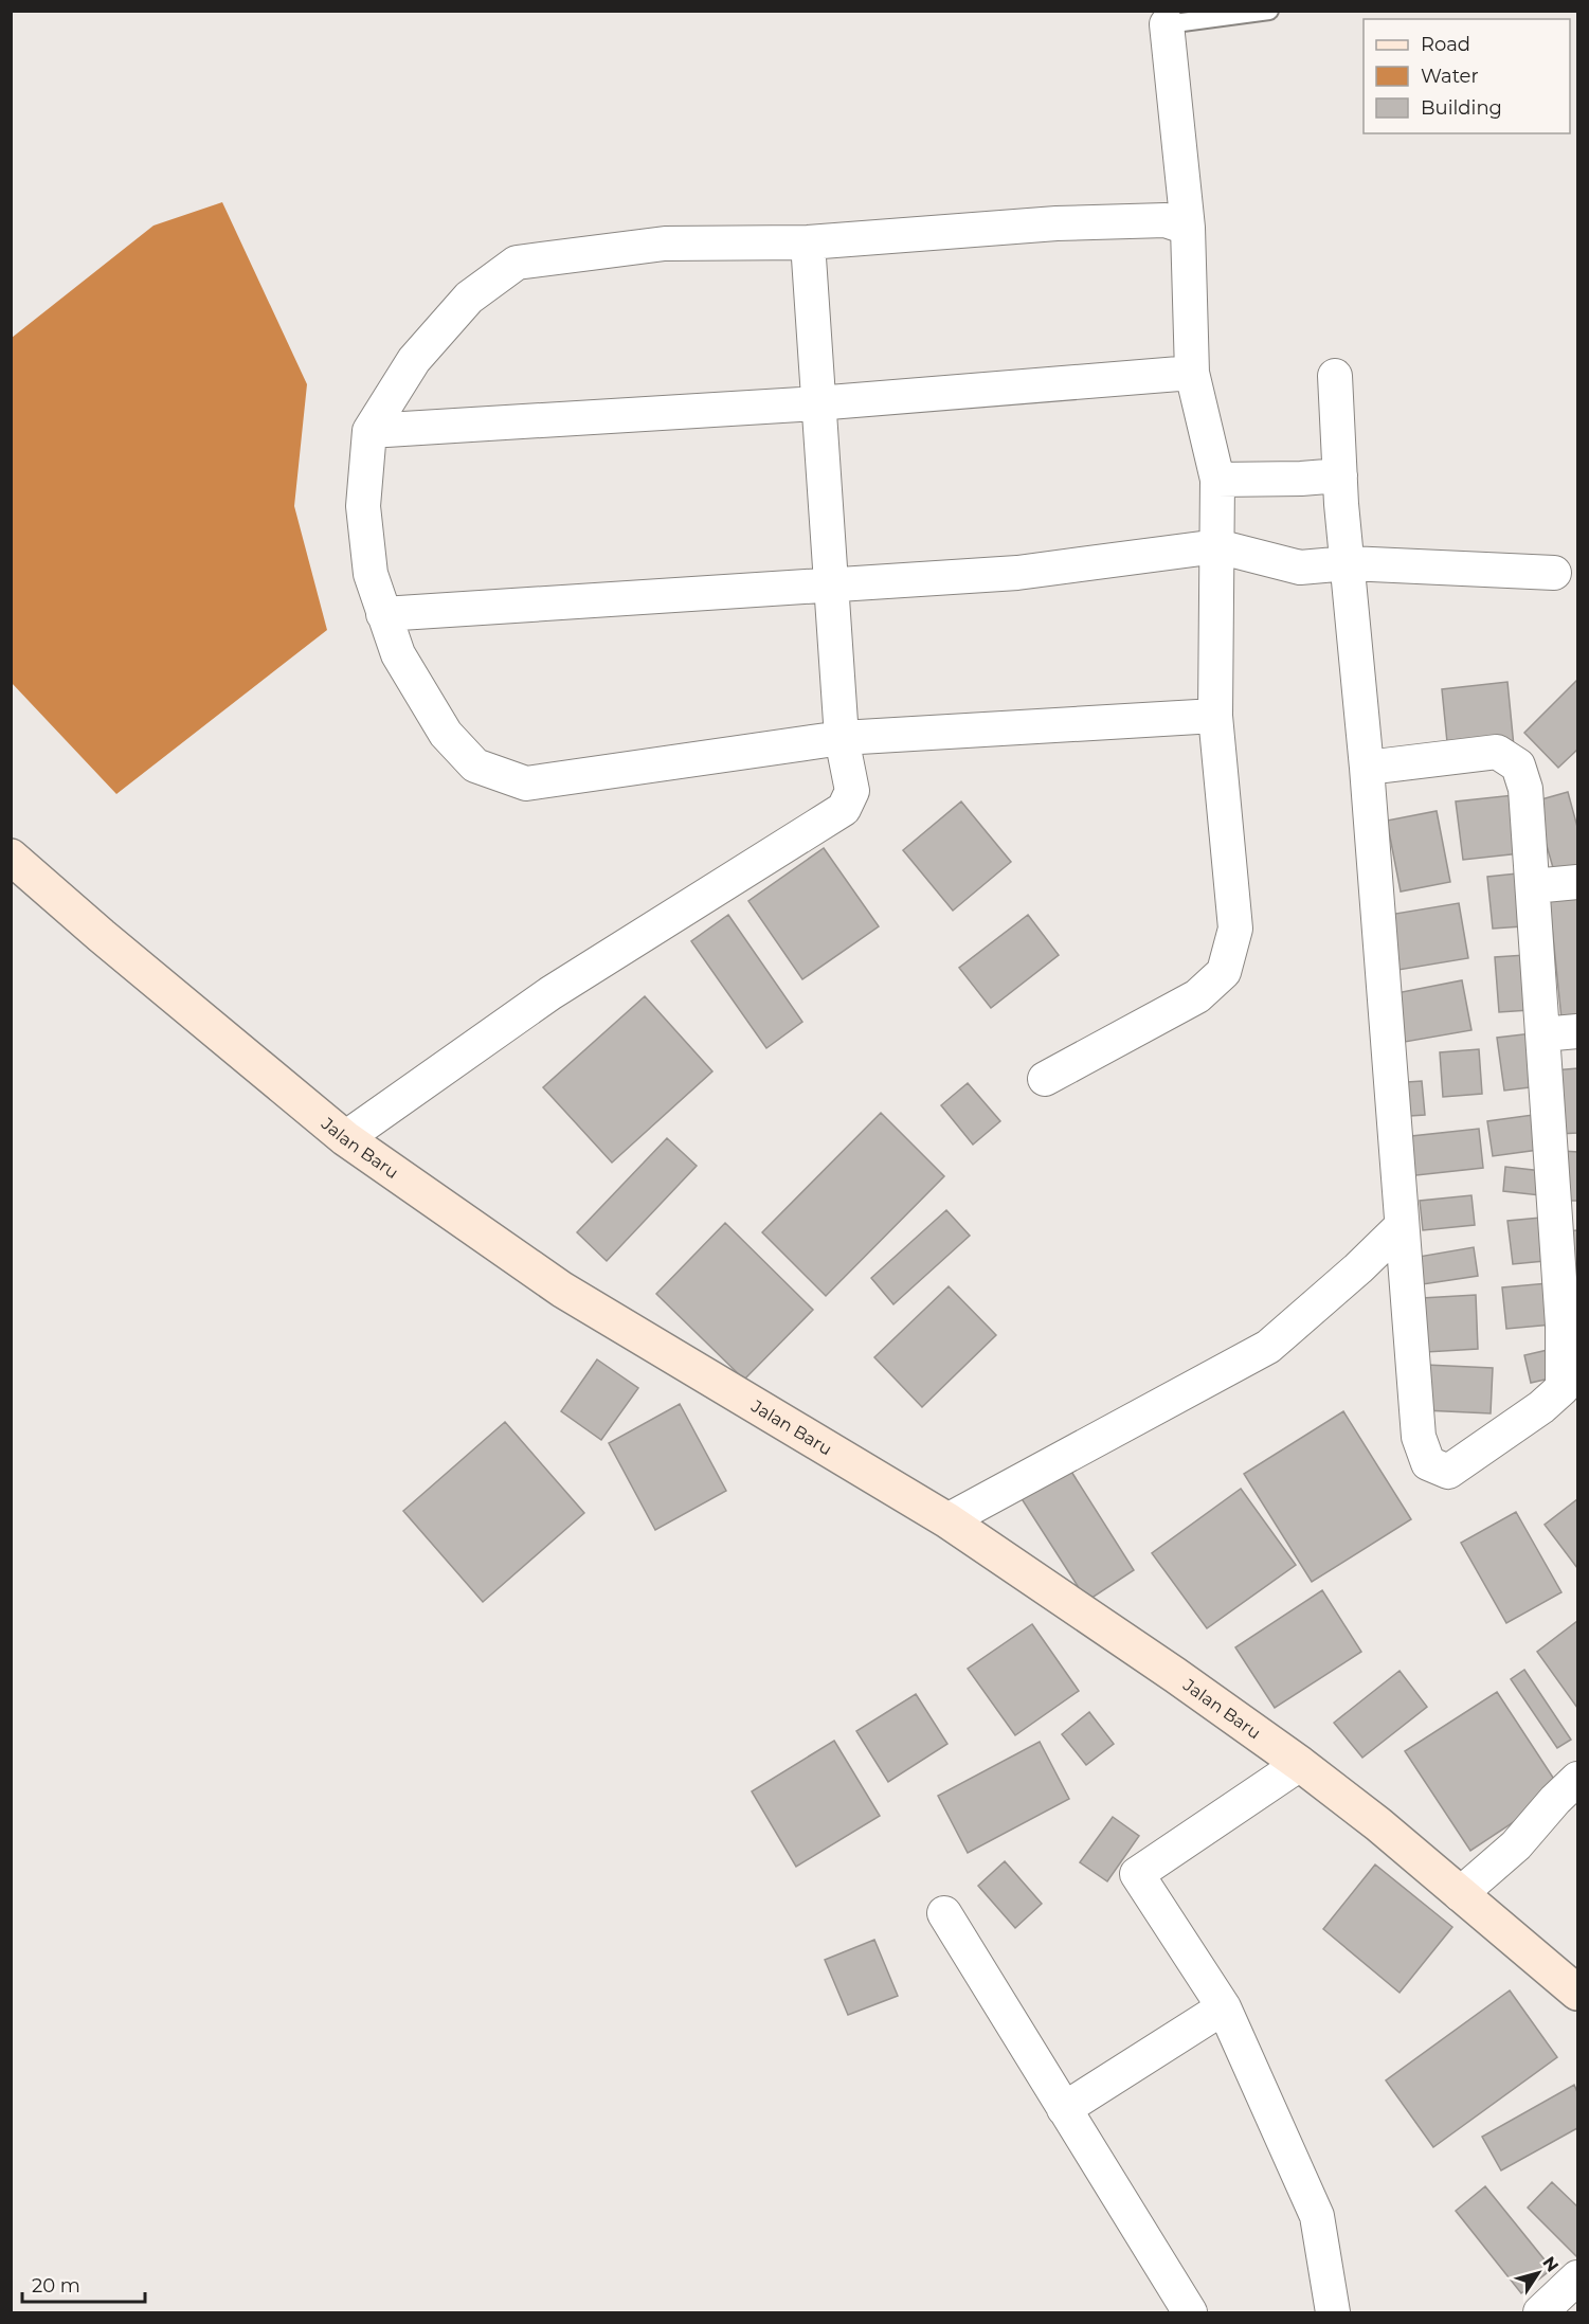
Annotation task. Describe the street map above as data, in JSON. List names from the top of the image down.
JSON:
{
  "streets": {
    "main road": ["Jalan Baru"]
  },
  "legend": ["Road", "Water", "Building"],
  "scale_bar": "20 m",
  "north": "top right"
}
